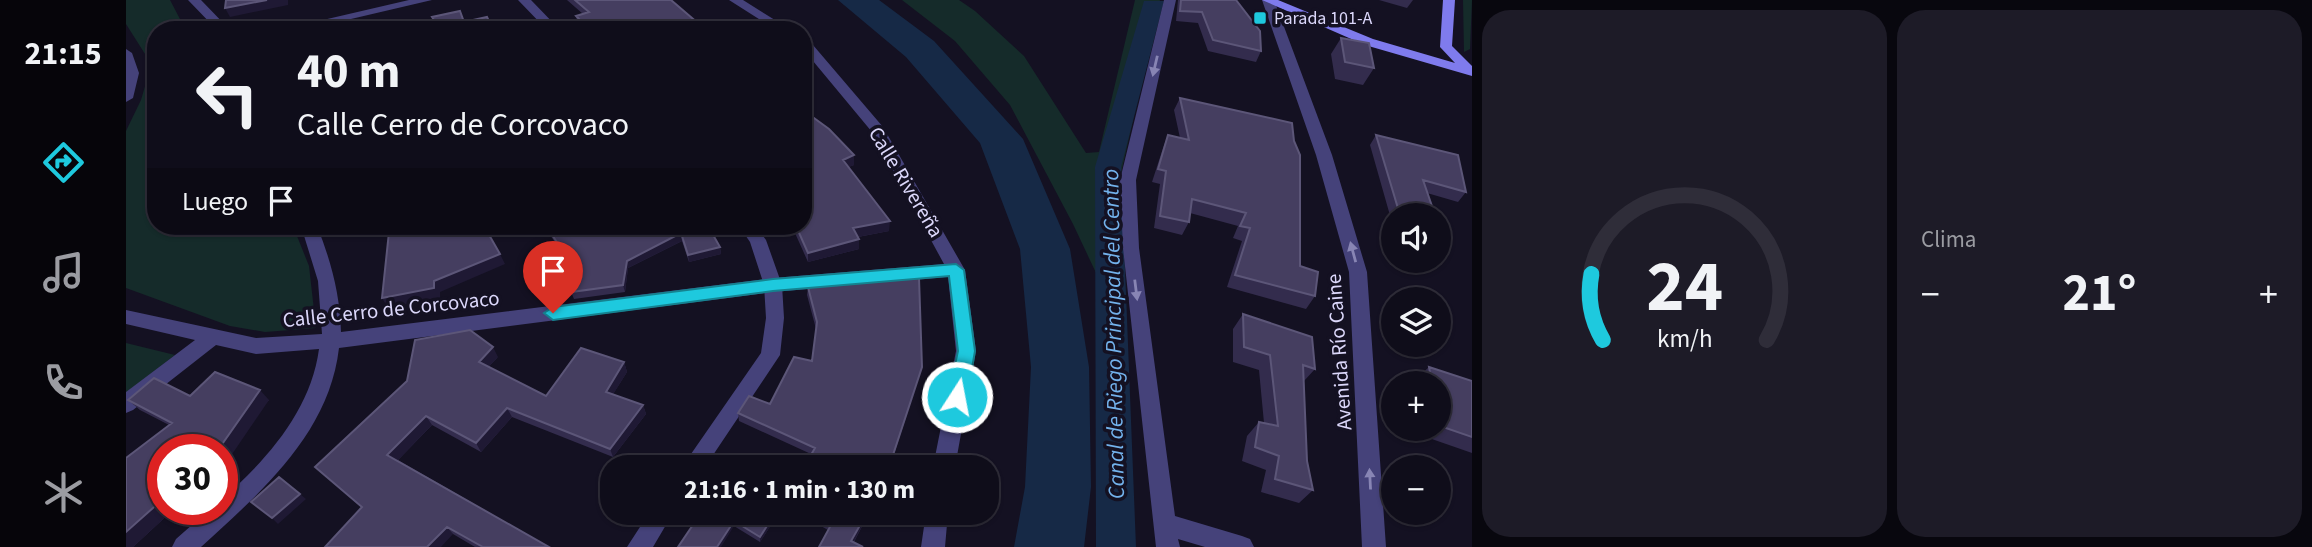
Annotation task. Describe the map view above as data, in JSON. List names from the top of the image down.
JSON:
{
  "streets": {
    "street": ["Calle Rivereña", "Calle Cerro de Corcovaco", "Avenida Río Caine"]
  },
  "crossings": [
    ["Calle Rivereña", "Calle Cerro de Corcovaco"]
  ],
  "one_way": ["Avenida Río Caine"],
  "water": ["Canal de Riego Principal del Centro"],
  "places": {
    "transit": ["Parada 101-A"]
  },
  "page": {
    "tabs": "21:15",
    "tile": "Clima",
    "turn": ["40 m", "Calle Cerro de Corcovaco"],
    "then": "Luego",
    "map_buttons": ["+", "−"],
    "heat": ["−", "21°", "+"],
    "limit": "30",
    "trip": "21:16 · 1 min · 130 m",
    "gauge": ["24", "km/h"]
  }
}
